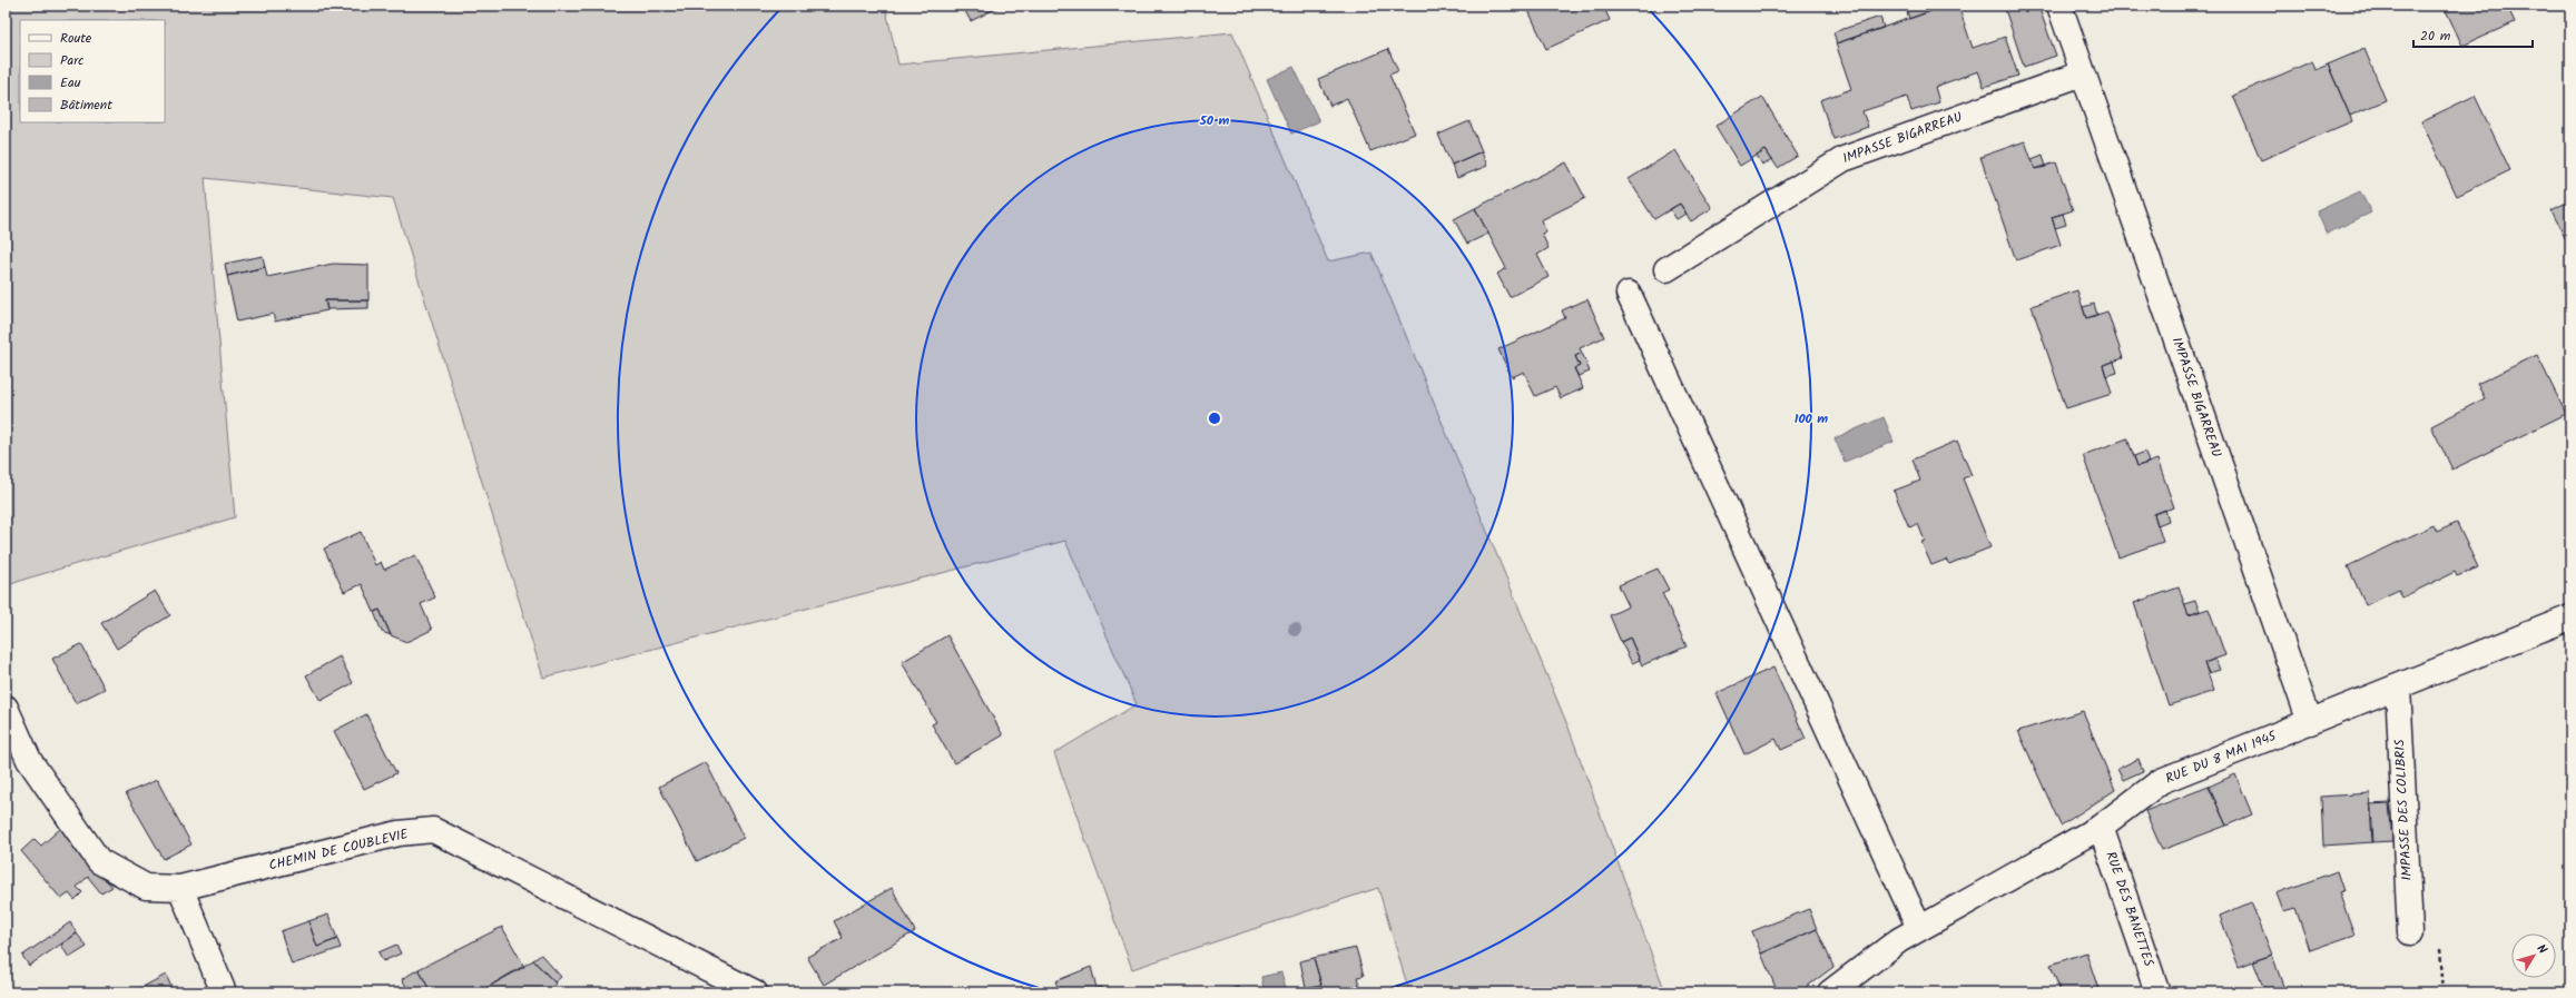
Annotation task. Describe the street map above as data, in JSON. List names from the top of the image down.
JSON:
{
  "streets": {
    "street": [
      "IMPASSE BIGARREAU",
      "RUE DU 8 MAI 1945",
      "IMPASSE DES COLIBRIS",
      "CHEMIN DE COUBLEVIE",
      "RUE DES BANETTES"
    ]
  },
  "crossings": [
    ["IMPASSE BIGARREAU", "RUE DU 8 MAI 1945"],
    ["RUE DU 8 MAI 1945", "IMPASSE DES COLIBRIS"],
    ["RUE DU 8 MAI 1945", "RUE DES BANETTES"]
  ],
  "legend": [
    "Route",
    "Parc",
    "Eau",
    "Bâtiment"
  ],
  "scale_bar": "20 m",
  "north": "top right",
  "rings": ["50 m", "100 m"]
}
